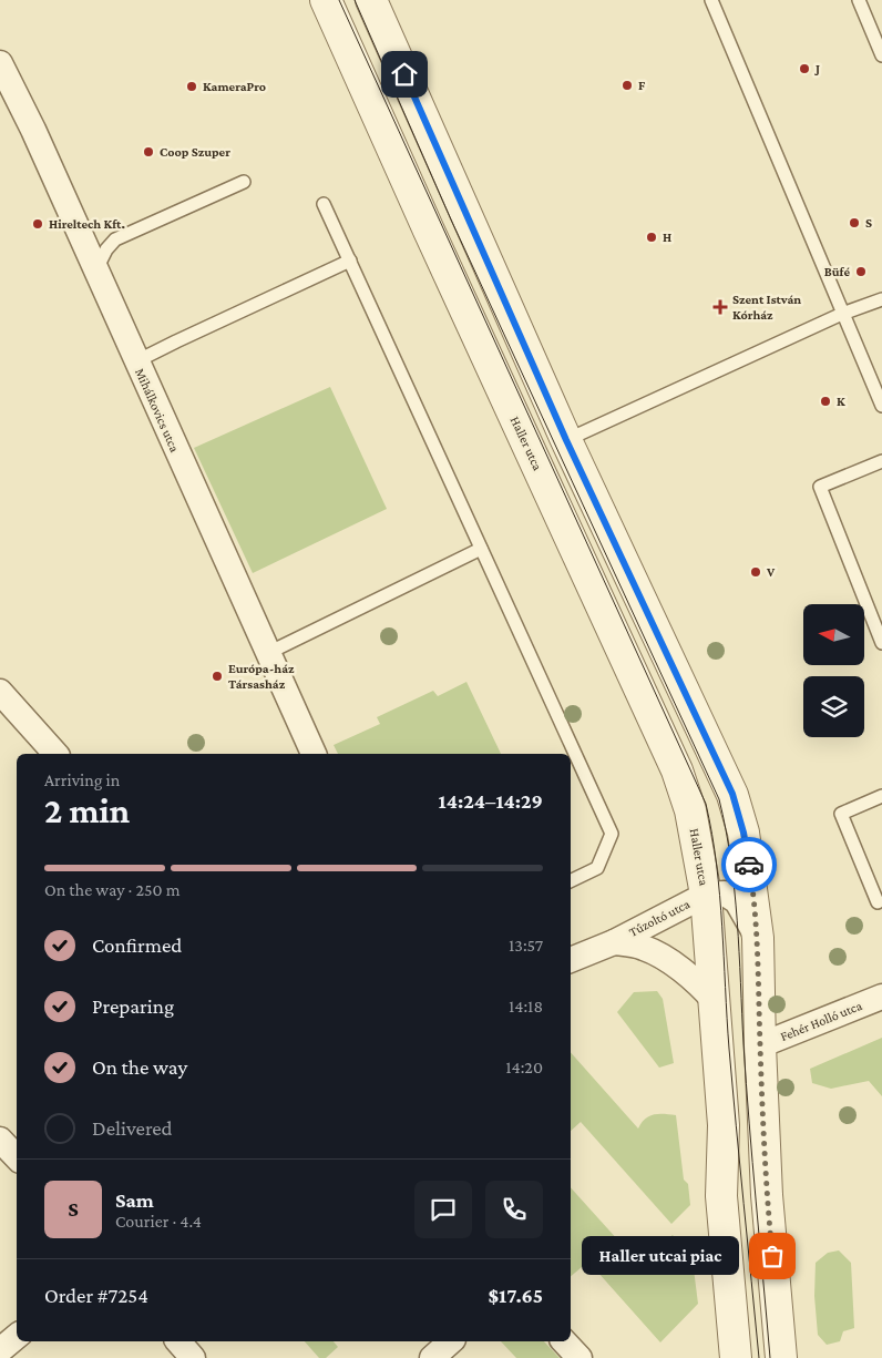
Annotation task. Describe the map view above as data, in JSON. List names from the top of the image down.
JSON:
{
  "streets": {
    "street": [
      "Mihálkovics utca",
      "Haller utca",
      "Tűzoltó utca",
      "Fehér Holló utca"
    ]
  },
  "crossings": [
    ["Haller utca", "Tűzoltó utca"],
    ["Haller utca", "Fehér Holló utca"]
  ],
  "places": {
    "other": [
      "J",
      "F",
      "KameraPro",
      "Coop Szuper",
      "S",
      "Hireltech Kft.",
      "H",
      "Büfé",
      "K",
      "V",
      "Európa-ház Társasház",
      "Haller utcai piac"
    ],
    "health": ["Szent István Kórház"]
  },
  "north": "left",
  "page": {
    "heading": ["2 min", "Arriving in", "14:24–14:29"],
    "panel": [
      "Sam",
      "Courier · 4.4",
      "Order #7254",
      "$17.65"
    ],
    "bar": "On the way · 250 m",
    "list": [
      ["Confirmed", "13:57"],
      ["Preparing", "14:18"],
      ["On the way", "14:20"],
      "Delivered"
    ],
    "round": "S",
    "bubble": "Haller utcai piac"
  }
}
